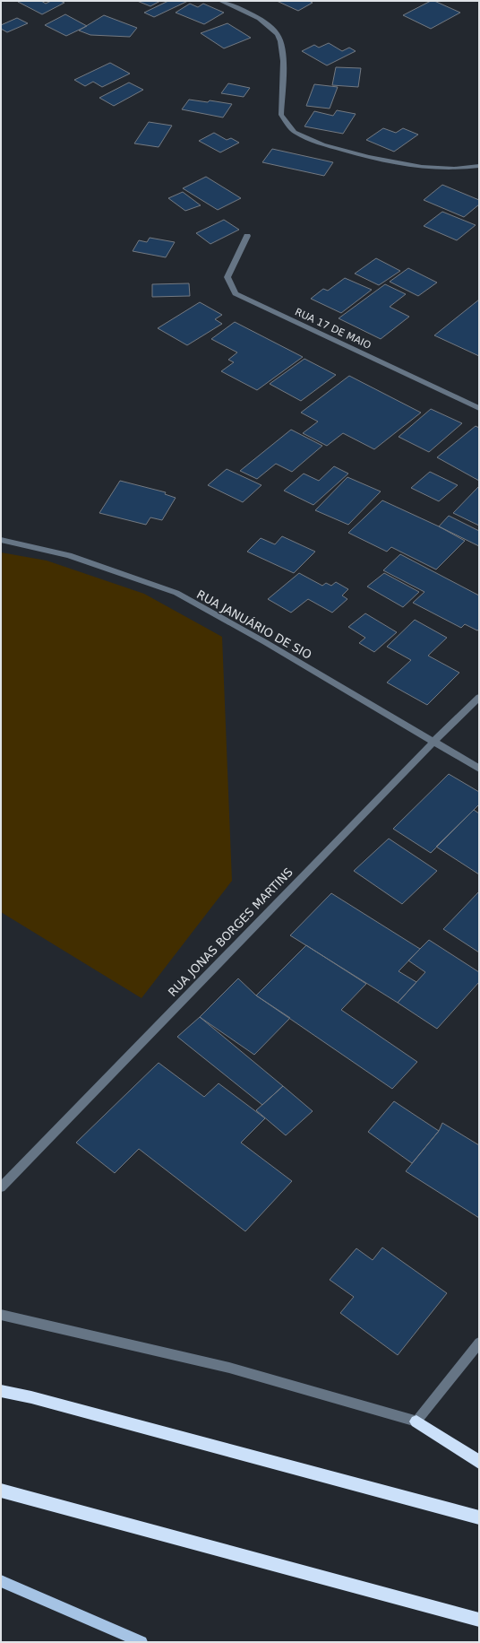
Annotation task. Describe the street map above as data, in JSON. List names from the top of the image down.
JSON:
{
  "streets": {
    "street": ["RUA 17 DE MAIO", "RUA JANUÁRIO DE SIO", "RUA JONAS BORGES MARTINS"]
  },
  "crossings": [
    ["RUA JANUÁRIO DE SIO", "RUA JONAS BORGES MARTINS"]
  ]
}
